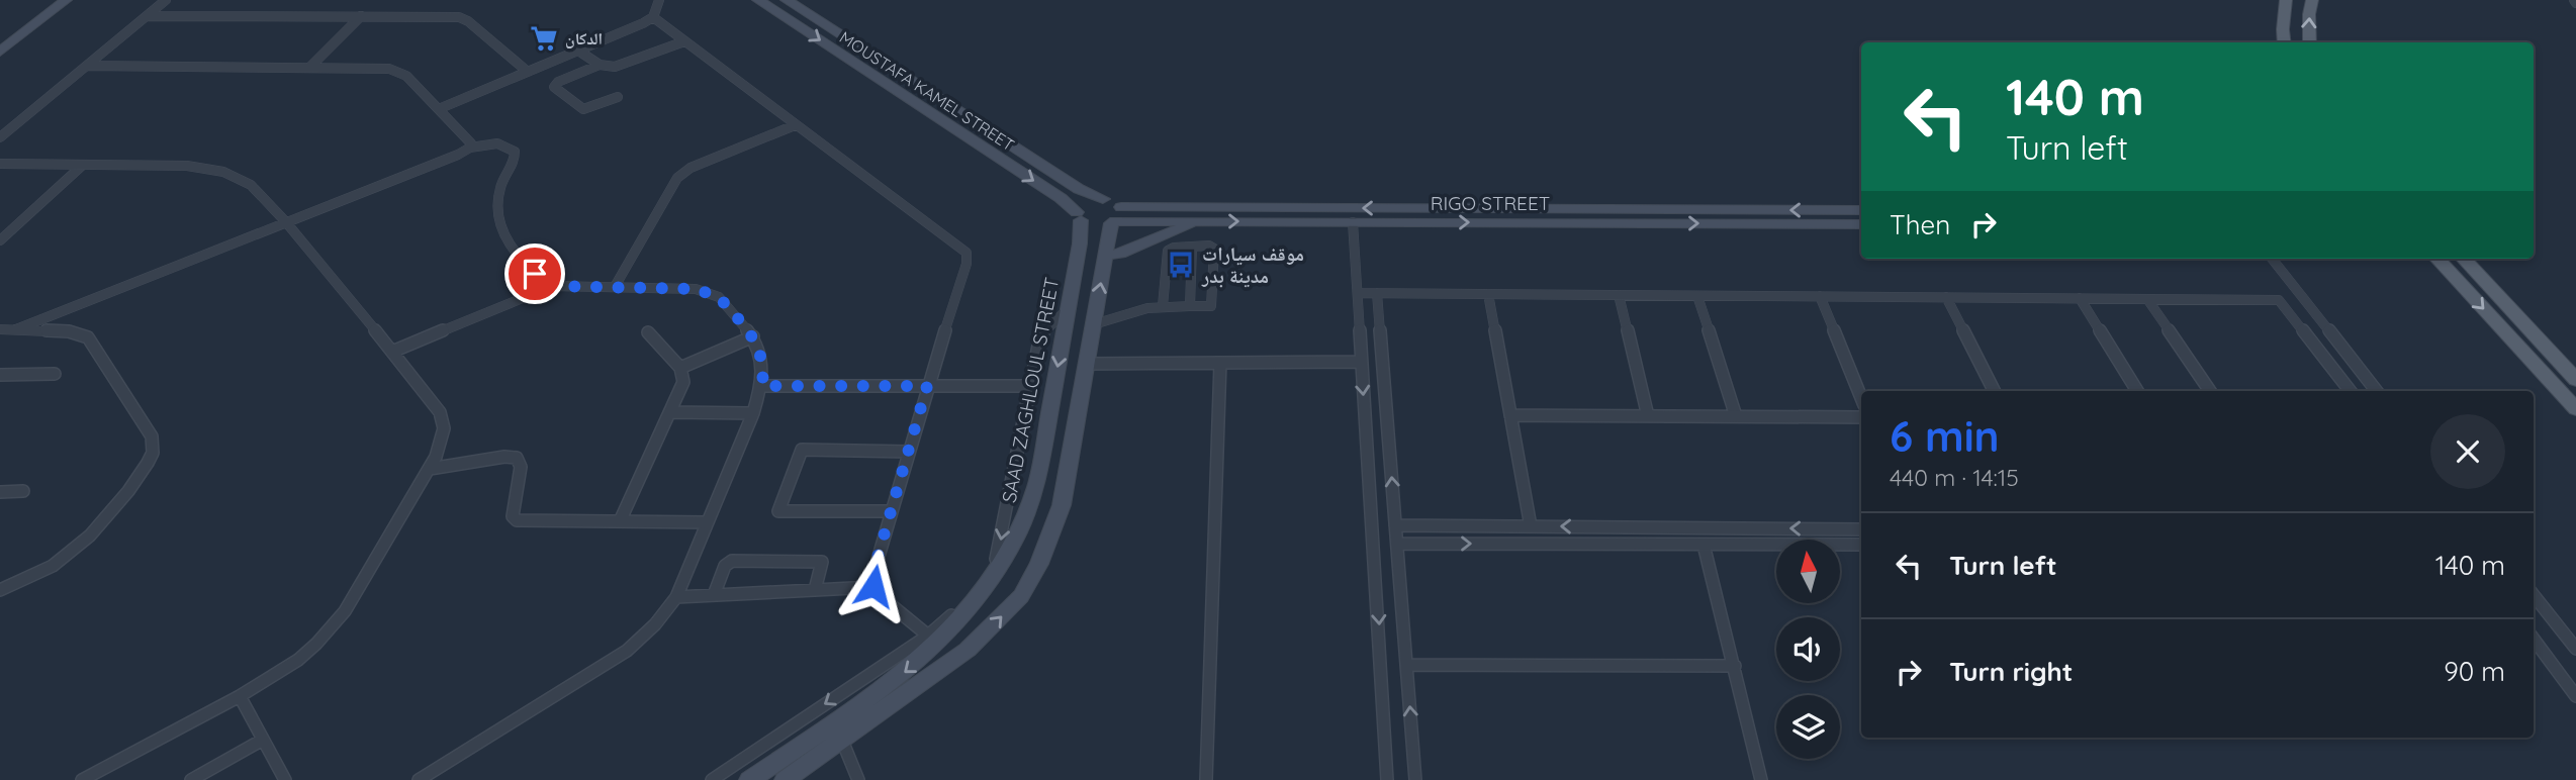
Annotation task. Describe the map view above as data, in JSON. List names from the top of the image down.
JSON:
{
  "streets": {
    "main road": ["MOUSTAFA KAMEL STREET", "RIGO STREET", "SAAD ZAGHLOUL STREET"]
  },
  "crossings": [
    ["MOUSTAFA KAMEL STREET", "RIGO STREET"],
    ["MOUSTAFA KAMEL STREET", "SAAD ZAGHLOUL STREET"],
    ["RIGO STREET", "SAAD ZAGHLOUL STREET"]
  ],
  "places": {
    "supermarket": ["الدكان"],
    "bus stop": ["موقف سيارات مدينة بدر"]
  },
  "north": "top",
  "page": {
    "turn": ["140 m", "Turn left"],
    "then": "Then",
    "heading": ["6 min", "440 m · 14:15"],
    "list": [
      {
        "name": "Turn left",
        "value": "140 m"
      },
      {
        "name": "Turn right",
        "value": "90 m"
      }
    ]
  }
}
